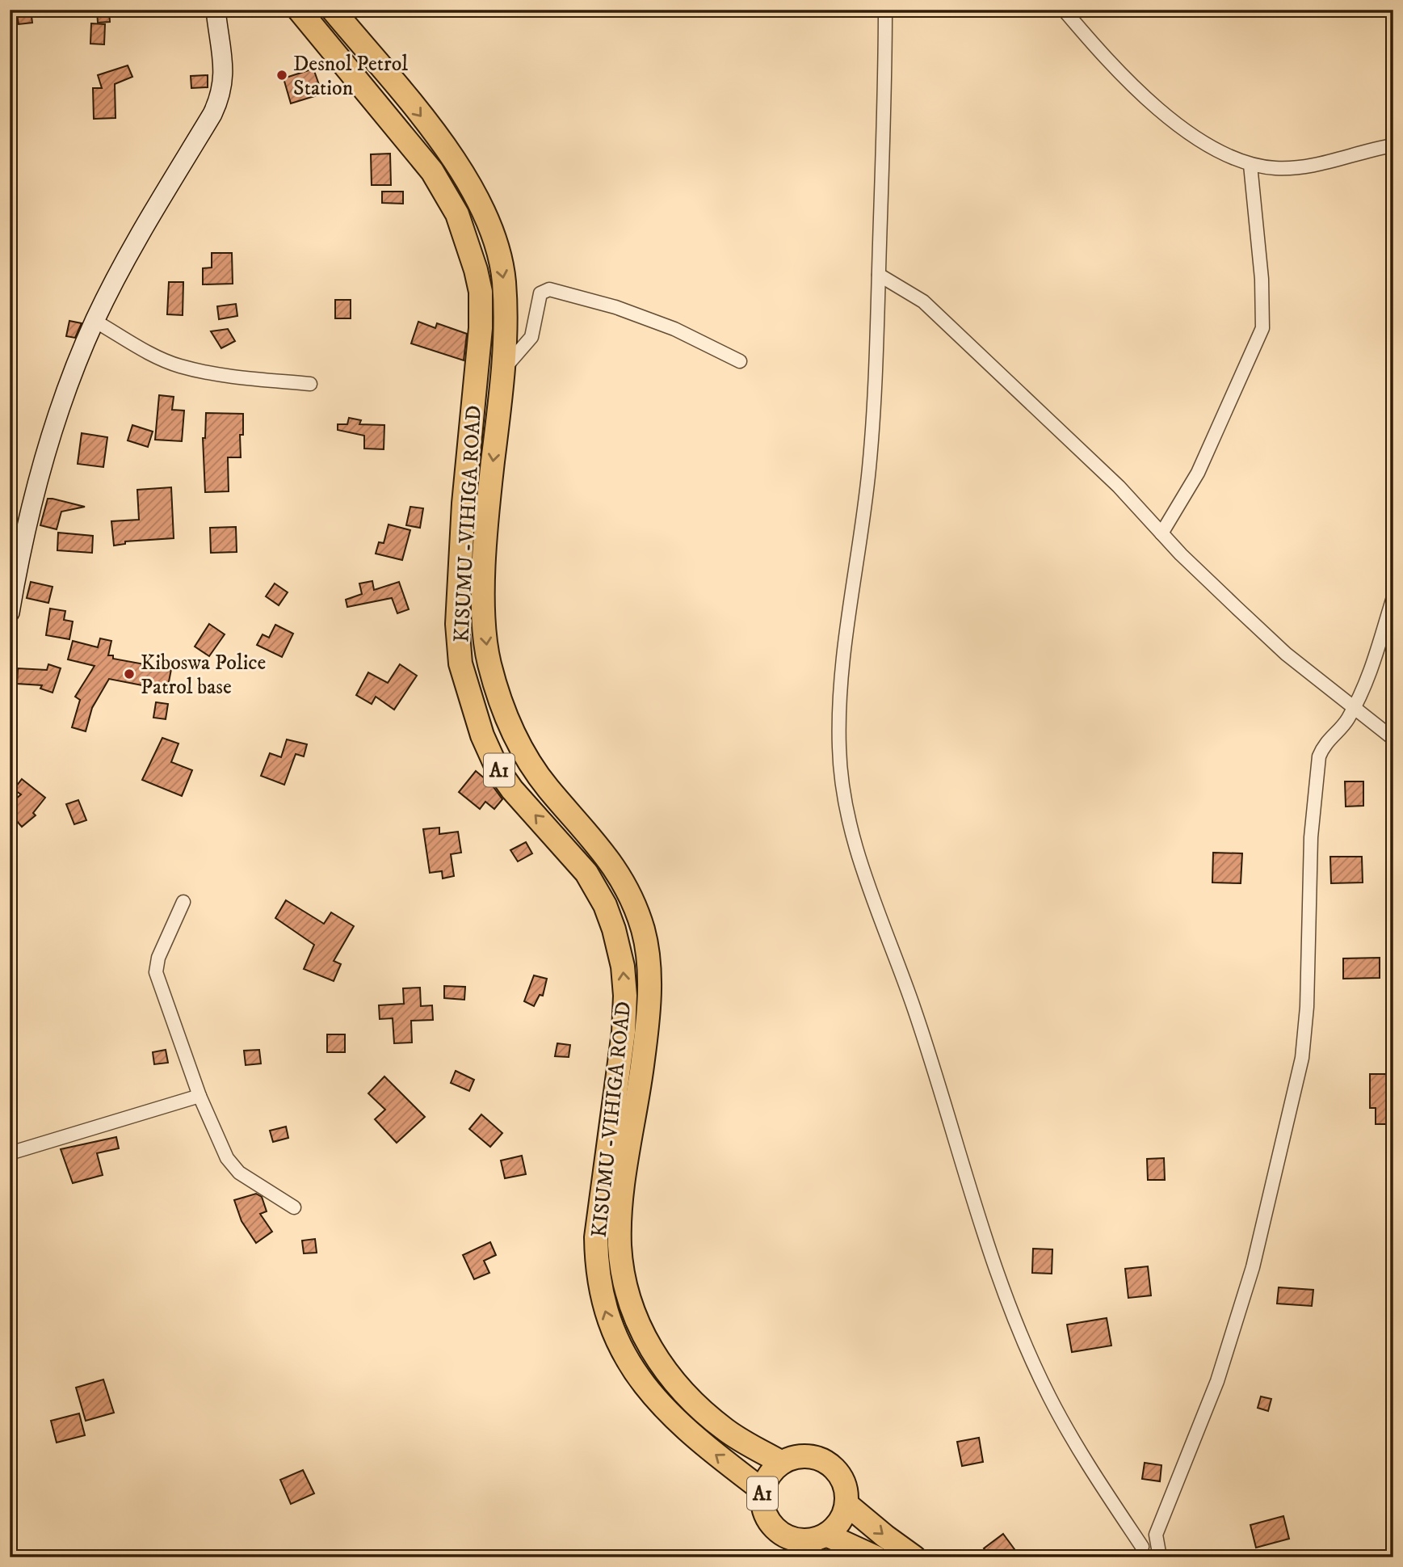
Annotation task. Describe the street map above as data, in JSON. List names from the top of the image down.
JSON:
{
  "streets": {
    "highway": ["KISUMU -VIHIGA ROAD", "A1"]
  },
  "crossings": [
    ["KISUMU -VIHIGA ROAD", "A1"]
  ],
  "places": ["Desnol Petrol Station", "Kiboswa Police Patrol base"]
}
